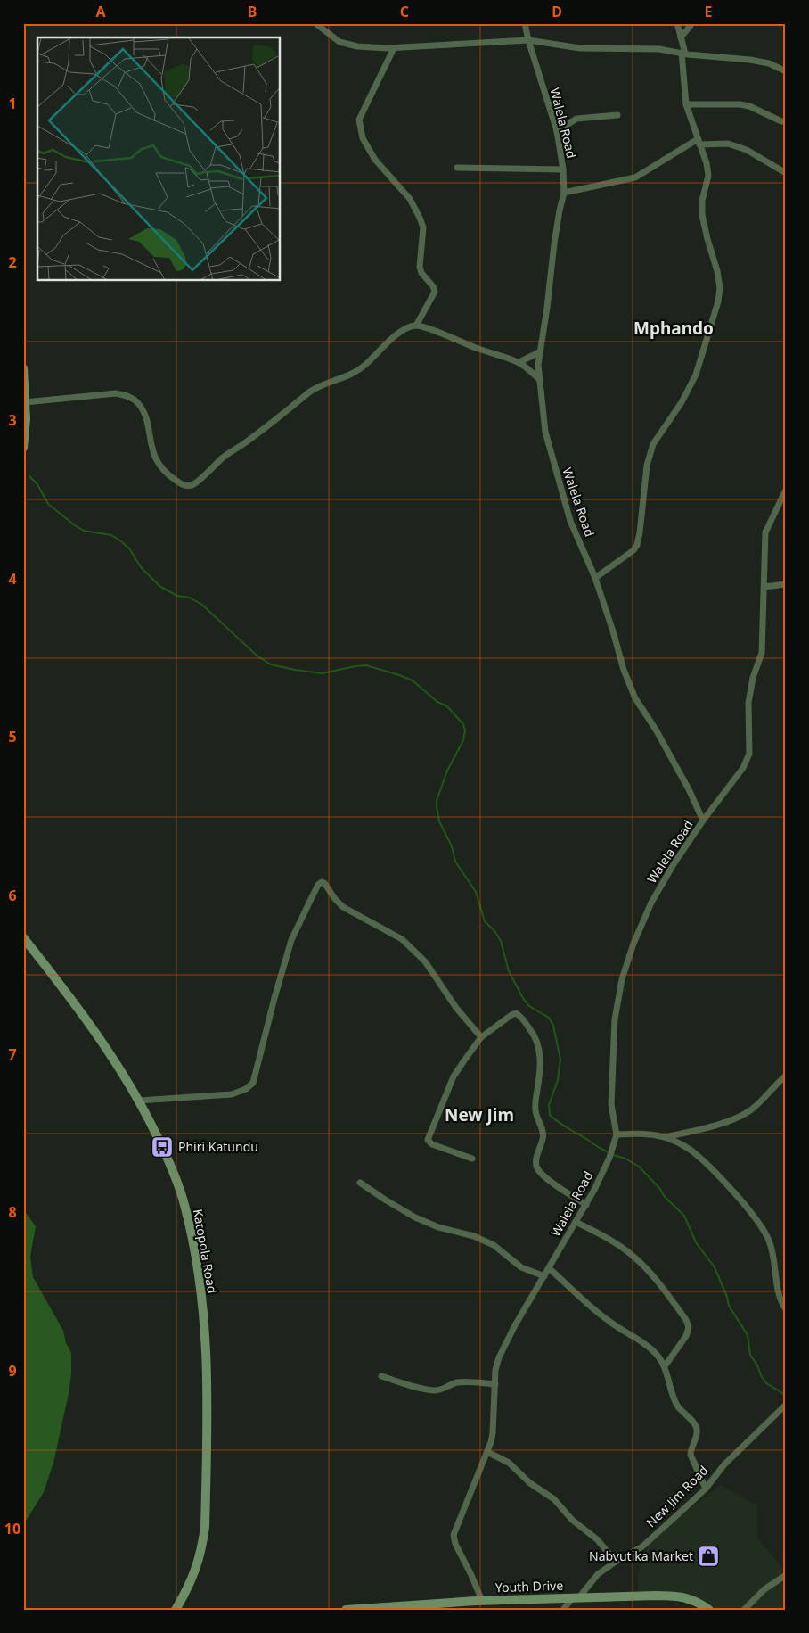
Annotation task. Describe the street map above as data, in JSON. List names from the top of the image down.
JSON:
{
  "streets": {
    "street": [
      "Walela Road",
      "Katopola Road",
      "New Jim Road",
      "Youth Drive"
    ]
  },
  "crossings": [
    ["Walela Road", "Youth Drive"],
    ["New Jim Road", "Youth Drive"]
  ],
  "districts": ["Mphando", "New Jim"],
  "places": {
    "bus stop": ["Phiri Katundu"],
    "shop": ["Nabvutika Market"]
  },
  "grid": {
    "columns": [
      "A",
      "B",
      "C",
      "D",
      "E"
    ],
    "rows": [
      "1",
      "2",
      "3",
      "4",
      "5",
      "6",
      "7",
      "8",
      "9",
      "10"
    ]
  }
}
